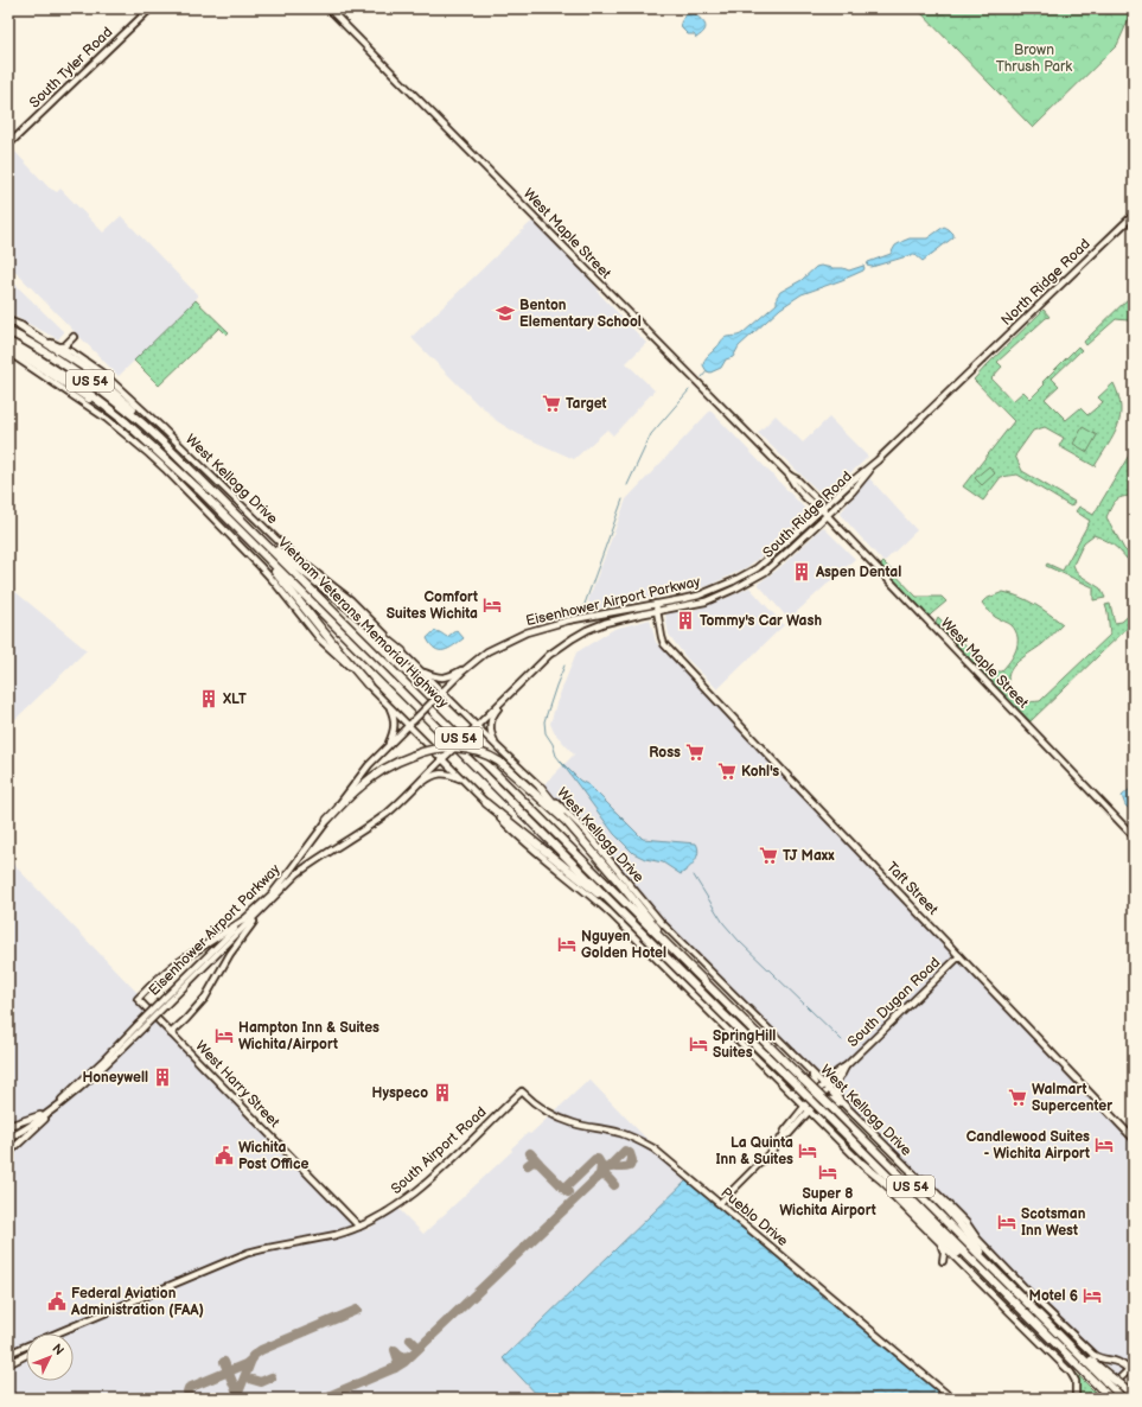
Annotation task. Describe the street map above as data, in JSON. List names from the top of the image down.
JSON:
{
  "streets": {
    "highway": ["US 54", "Vietnam Veterans Memorial Highway"],
    "main road": [
      "South Tyler Road",
      "West Maple Street",
      "North Ridge Road",
      "West Kellogg Drive",
      "South Ridge Road",
      "Eisenhower Airport Parkway",
      "Taft Street",
      "South Dugan Road",
      "West Harry Street",
      "South Airport Road",
      "Pueblo Drive"
    ]
  },
  "crossings": [
    ["West Maple Street", "South Ridge Road"],
    ["North Ridge Road", "South Ridge Road"],
    ["West Kellogg Drive", "Eisenhower Airport Parkway"],
    ["West Kellogg Drive", "South Dugan Road"],
    ["South Ridge Road", "Eisenhower Airport Parkway"],
    ["Eisenhower Airport Parkway", "Taft Street"],
    ["Eisenhower Airport Parkway", "West Harry Street"],
    ["Taft Street", "South Dugan Road"],
    ["South Dugan Road", "Pueblo Drive"],
    ["West Harry Street", "South Airport Road"],
    ["South Airport Road", "Pueblo Drive"]
  ],
  "parks": ["Brown Thrush Park"],
  "places": {
    "school or university": ["Benton Elementary School"],
    "supermarket": [
      "Target",
      "Ross",
      "Kohl's",
      "TJ Maxx",
      "Walmart Supercenter"
    ],
    "building": [
      "Aspen Dental",
      "Tommy's Car Wash",
      "XLT",
      "Honeywell",
      "Hyspeco"
    ],
    "hotel": [
      "Comfort Suites Wichita",
      "Nguyen Golden Hotel",
      "Hampton Inn & Suites Wichita/Airport",
      "SpringHill Suites",
      "Candlewood Suites - Wichita Airport",
      "La Quinta Inn & Suites",
      "Super 8 Wichita Airport",
      "Scotsman Inn West",
      "Motel 6"
    ],
    "public building": ["Wichita Post Office", "Federal Aviation Administration (FAA)"]
  },
  "north": "top right"
}
